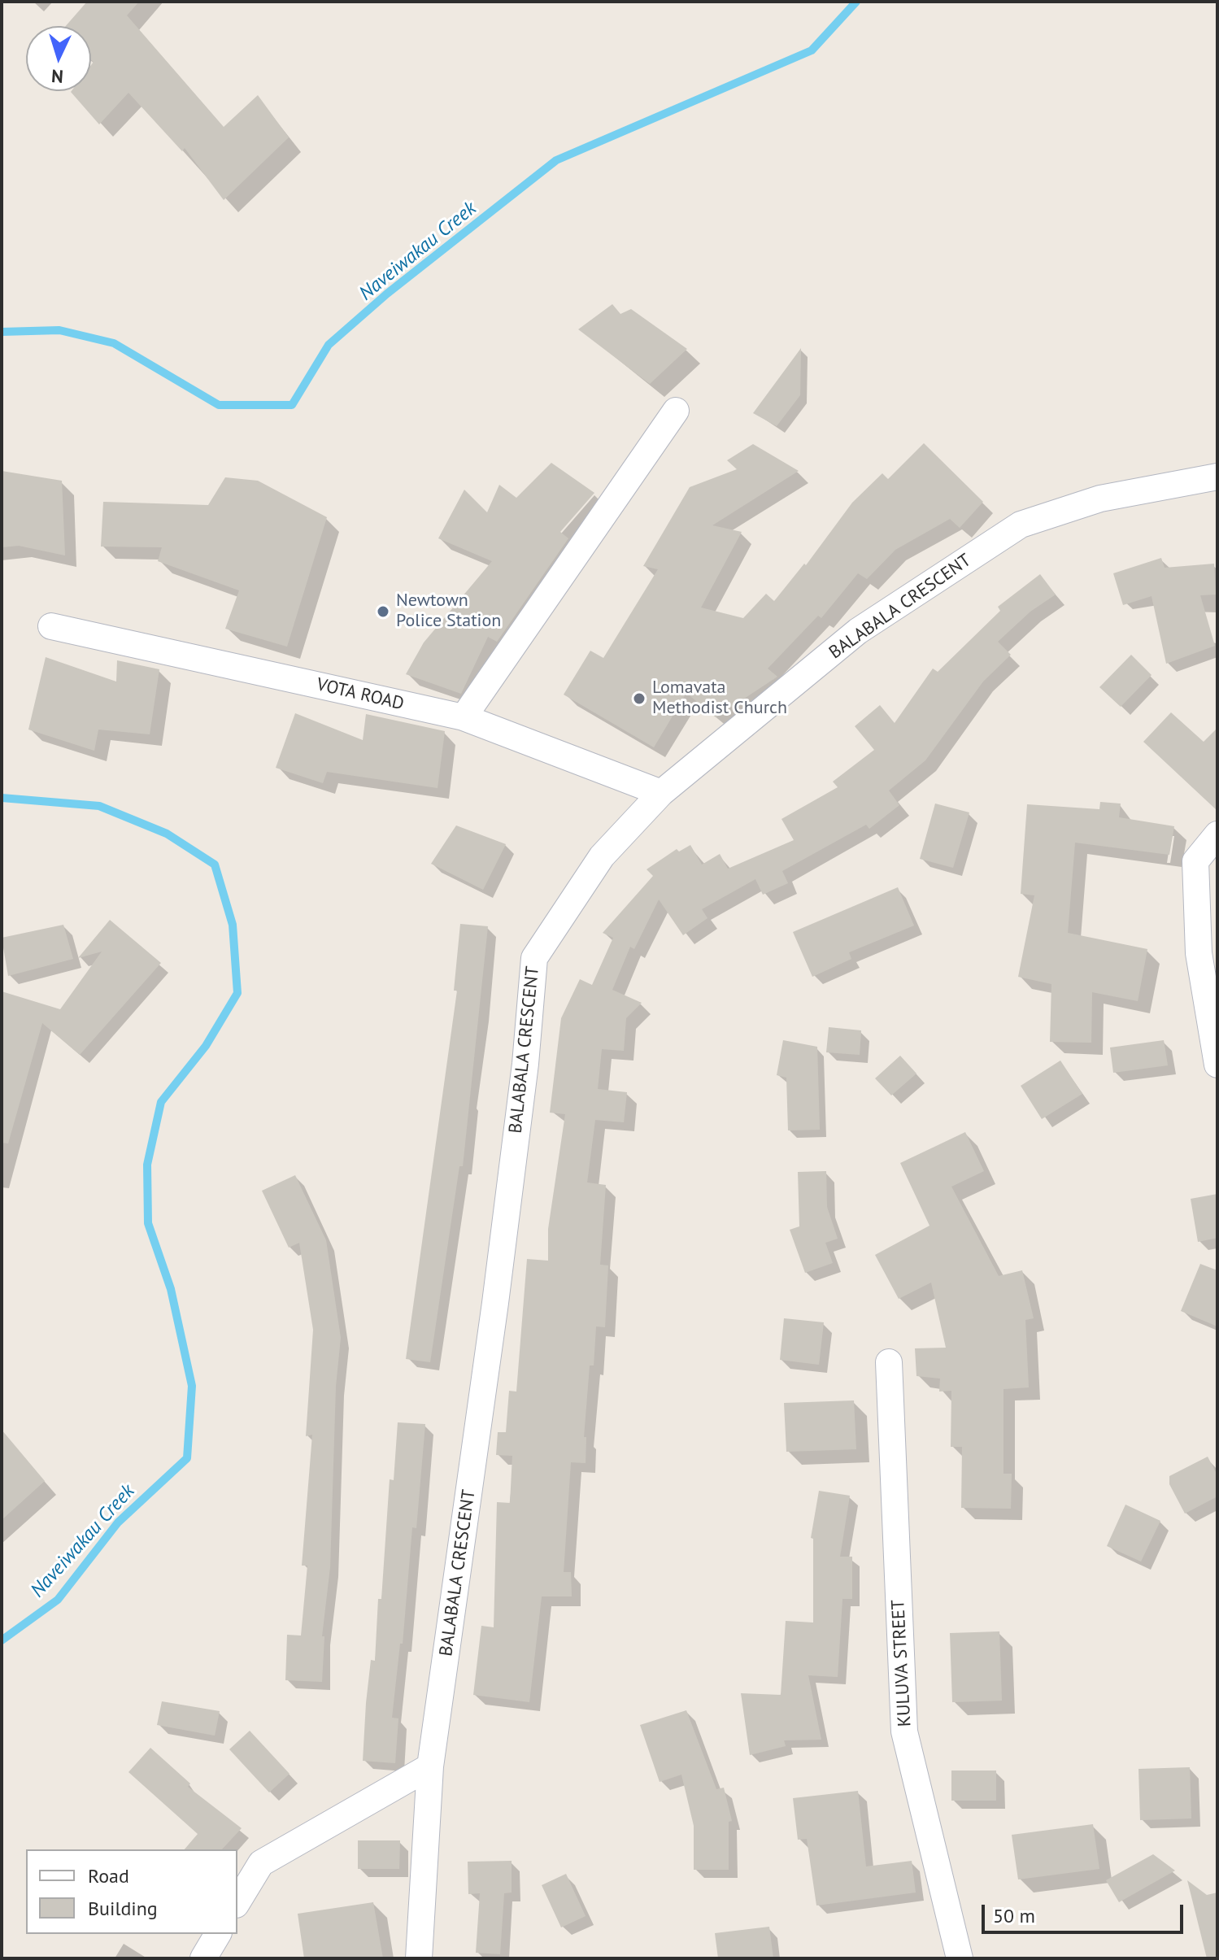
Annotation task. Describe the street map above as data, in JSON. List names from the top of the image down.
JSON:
{
  "streets": {
    "street": ["BALABALA CRESCENT", "VOTA ROAD", "KULUVA STREET"]
  },
  "crossings": [
    ["BALABALA CRESCENT", "VOTA ROAD"]
  ],
  "water": ["Naveiwakau Creek"],
  "places": ["Newtown Police Station", "Lomavata Methodist Church"],
  "legend": ["Road", "Building"],
  "scale_bar": "50 m",
  "north": "bottom"
}
